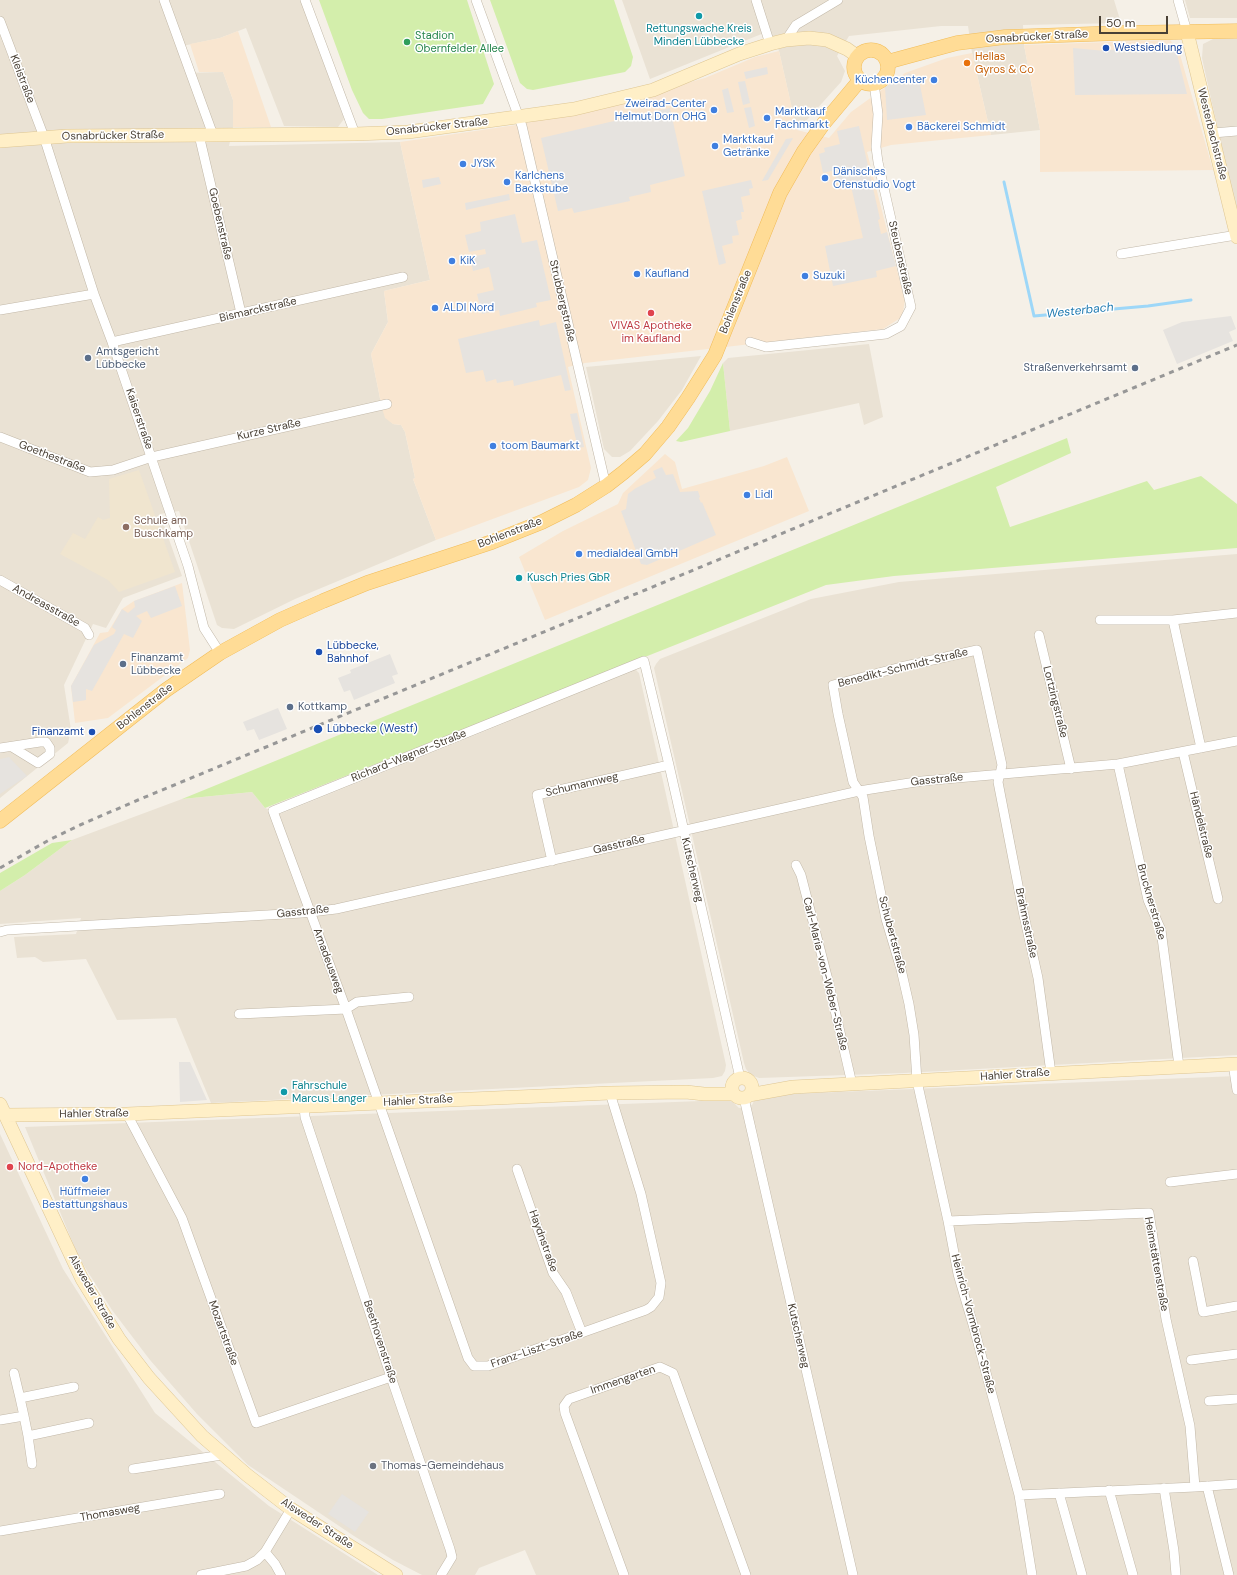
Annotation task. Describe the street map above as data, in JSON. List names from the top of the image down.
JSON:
{
  "streets": {
    "main road": ["Osnabrücker Straße", "Bohlenstraße"],
    "street": [
      "Kleistraße",
      "Westerbachstraße",
      "Goebenstraße",
      "Steubenstraße",
      "Strubbergstraße",
      "Bismarckstraße",
      "Kaiserstraße",
      "Kurze Straße",
      "Goethestraße",
      "Andreasstraße",
      "Benedikt-Schmidt-Straße",
      "Lortzingstraße",
      "Richard-Wagner-Straße",
      "Gasstraße",
      "Schumannweg",
      "Händelstraße",
      "Kutscherweg",
      "Brucknerstraße",
      "Brahmsstraße",
      "Schubertstraße",
      "Amadeusweg",
      "Carl-Maria-von-Weber-Straße",
      "Hahler Straße",
      "Haydnstraße",
      "Heimstättenstraße",
      "Alsweder Straße",
      "Heinrich-Vormbrock-Straße",
      "Mozartstraße",
      "Beethovenstraße",
      "Franz-Liszt-Straße",
      "Immengarten",
      "Thomasweg"
    ]
  },
  "crossings": [
    ["Osnabrücker Straße", "Kleistraße"],
    ["Osnabrücker Straße", "Westerbachstraße"],
    ["Osnabrücker Straße", "Goebenstraße"],
    ["Osnabrücker Straße", "Steubenstraße"],
    ["Osnabrücker Straße", "Strubbergstraße"],
    ["Osnabrücker Straße", "Bohlenstraße"],
    ["Osnabrücker Straße", "Kaiserstraße"],
    ["Kleistraße", "Kaiserstraße"],
    ["Goebenstraße", "Bismarckstraße"],
    ["Steubenstraße", "Bohlenstraße"],
    ["Strubbergstraße", "Bohlenstraße"],
    ["Bohlenstraße", "Kaiserstraße"],
    ["Bismarckstraße", "Kaiserstraße"],
    ["Kaiserstraße", "Kurze Straße"],
    ["Kaiserstraße", "Goethestraße"],
    ["Kurze Straße", "Goethestraße"],
    ["Benedikt-Schmidt-Straße", "Gasstraße"],
    ["Benedikt-Schmidt-Straße", "Brahmsstraße"],
    ["Benedikt-Schmidt-Straße", "Schubertstraße"],
    ["Lortzingstraße", "Gasstraße"],
    ["Richard-Wagner-Straße", "Gasstraße"],
    ["Richard-Wagner-Straße", "Kutscherweg"],
    ["Richard-Wagner-Straße", "Amadeusweg"],
    ["Gasstraße", "Schumannweg"],
    ["Gasstraße", "Händelstraße"],
    ["Gasstraße", "Kutscherweg"],
    ["Gasstraße", "Brucknerstraße"],
    ["Gasstraße", "Brahmsstraße"],
    ["Gasstraße", "Schubertstraße"],
    ["Gasstraße", "Amadeusweg"],
    ["Schumannweg", "Kutscherweg"],
    ["Kutscherweg", "Hahler Straße"],
    ["Brucknerstraße", "Hahler Straße"],
    ["Brahmsstraße", "Hahler Straße"],
    ["Schubertstraße", "Hahler Straße"],
    ["Schubertstraße", "Heinrich-Vormbrock-Straße"],
    ["Amadeusweg", "Hahler Straße"],
    ["Amadeusweg", "Franz-Liszt-Straße"],
    ["Carl-Maria-von-Weber-Straße", "Hahler Straße"],
    ["Hahler Straße", "Alsweder Straße"],
    ["Hahler Straße", "Heinrich-Vormbrock-Straße"],
    ["Hahler Straße", "Mozartstraße"],
    ["Hahler Straße", "Beethovenstraße"],
    ["Hahler Straße", "Franz-Liszt-Straße"],
    ["Haydnstraße", "Franz-Liszt-Straße"],
    ["Heimstättenstraße", "Heinrich-Vormbrock-Straße"],
    ["Mozartstraße", "Beethovenstraße"]
  ],
  "water": ["Westerbach"],
  "places": [
    "Rettungswache Kreis Minden Lübbecke",
    "Stadion Obernfelder Allee",
    "Westsiedlung",
    "Hellas Gyros & Co",
    "Küchencenter",
    "Zweirad-Center Helmut Dorn OHG",
    "Marktkauf Fachmarkt",
    "Bäckerei Schmidt",
    "Marktkauf Getränke",
    "JYSK",
    "Dänisches Ofenstudio Vogt",
    "Karlchens Backstube",
    "KiK",
    "Kaufland",
    "Suzuki",
    "ALDI Nord",
    "VIVAS Apotheke im Kaufland",
    "Amtsgericht Lübbecke",
    "Straßenverkehrsamt",
    "toom Baumarkt",
    "Lidl",
    "Schule am Buschkamp",
    "medialdeal GmbH",
    "Kusch Pries GbR",
    "Lübbecke, Bahnhof",
    "Finanzamt Lübbecke",
    "Kottkamp",
    "Lübbecke (Westf)",
    "Finanzamt",
    "Fahrschule Marcus Langer",
    "Nord-Apotheke",
    "Hüffmeier Bestattungshaus",
    "Thomas-Gemeindehaus"
  ],
  "scale_bar": "50 m"
}
